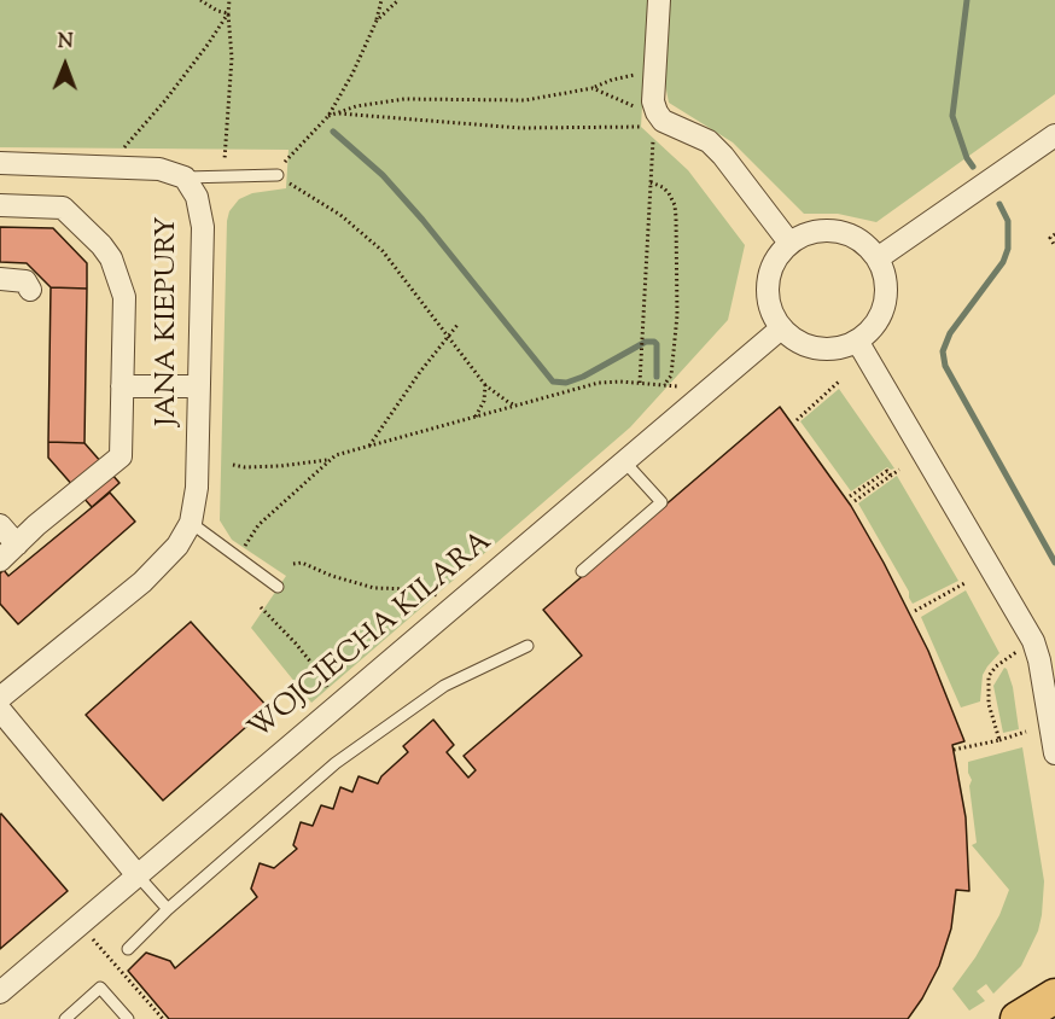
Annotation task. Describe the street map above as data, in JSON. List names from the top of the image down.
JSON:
{
  "streets": {
    "street": ["JANA KIEPURY", "WOJCIECHA KILARA"]
  },
  "north": "top"
}
